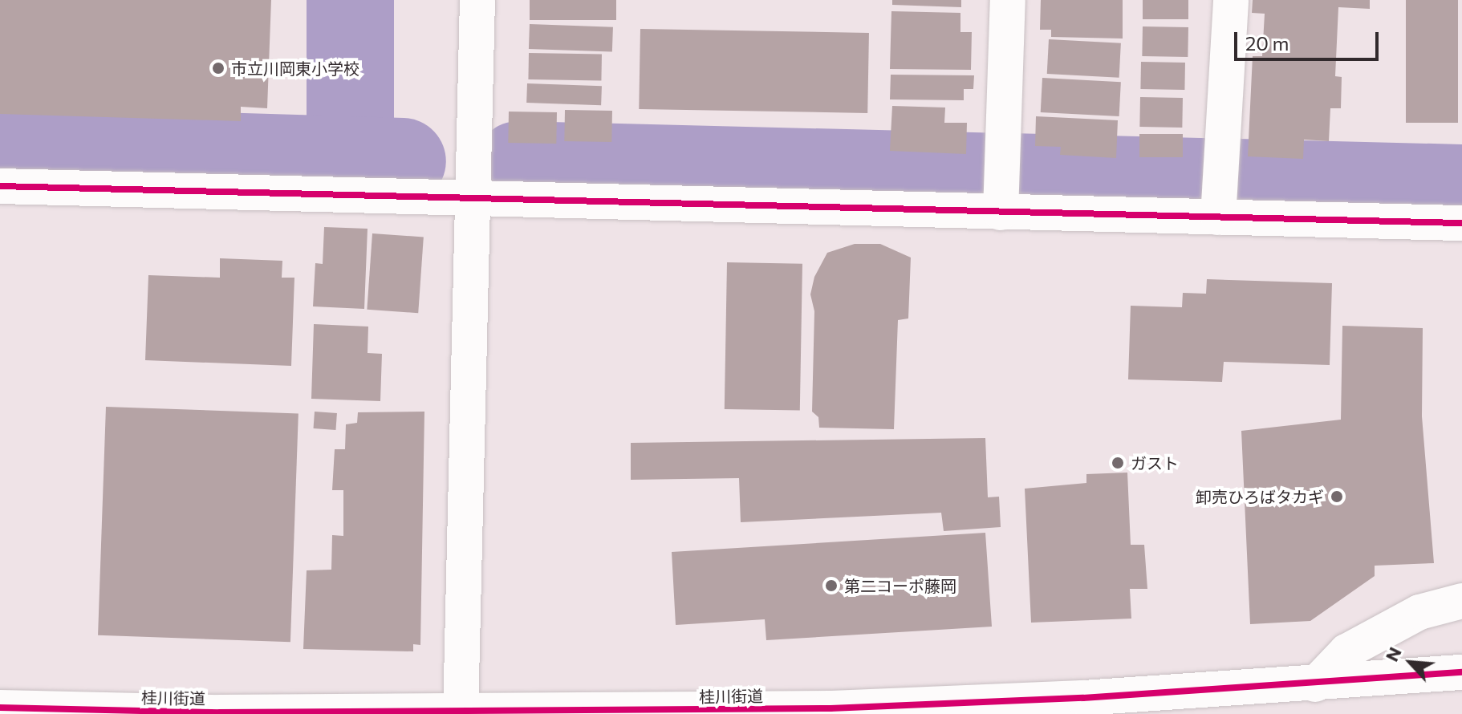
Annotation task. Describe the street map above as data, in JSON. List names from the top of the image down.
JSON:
{
  "streets": {
    "street": ["桂川街道"]
  },
  "places": [
    "市立川岡東小学校",
    "ガスト",
    "卸売ひろばタカギ",
    "第二コーポ藤岡"
  ],
  "scale_bar": "20 m",
  "north": "top left"
}
